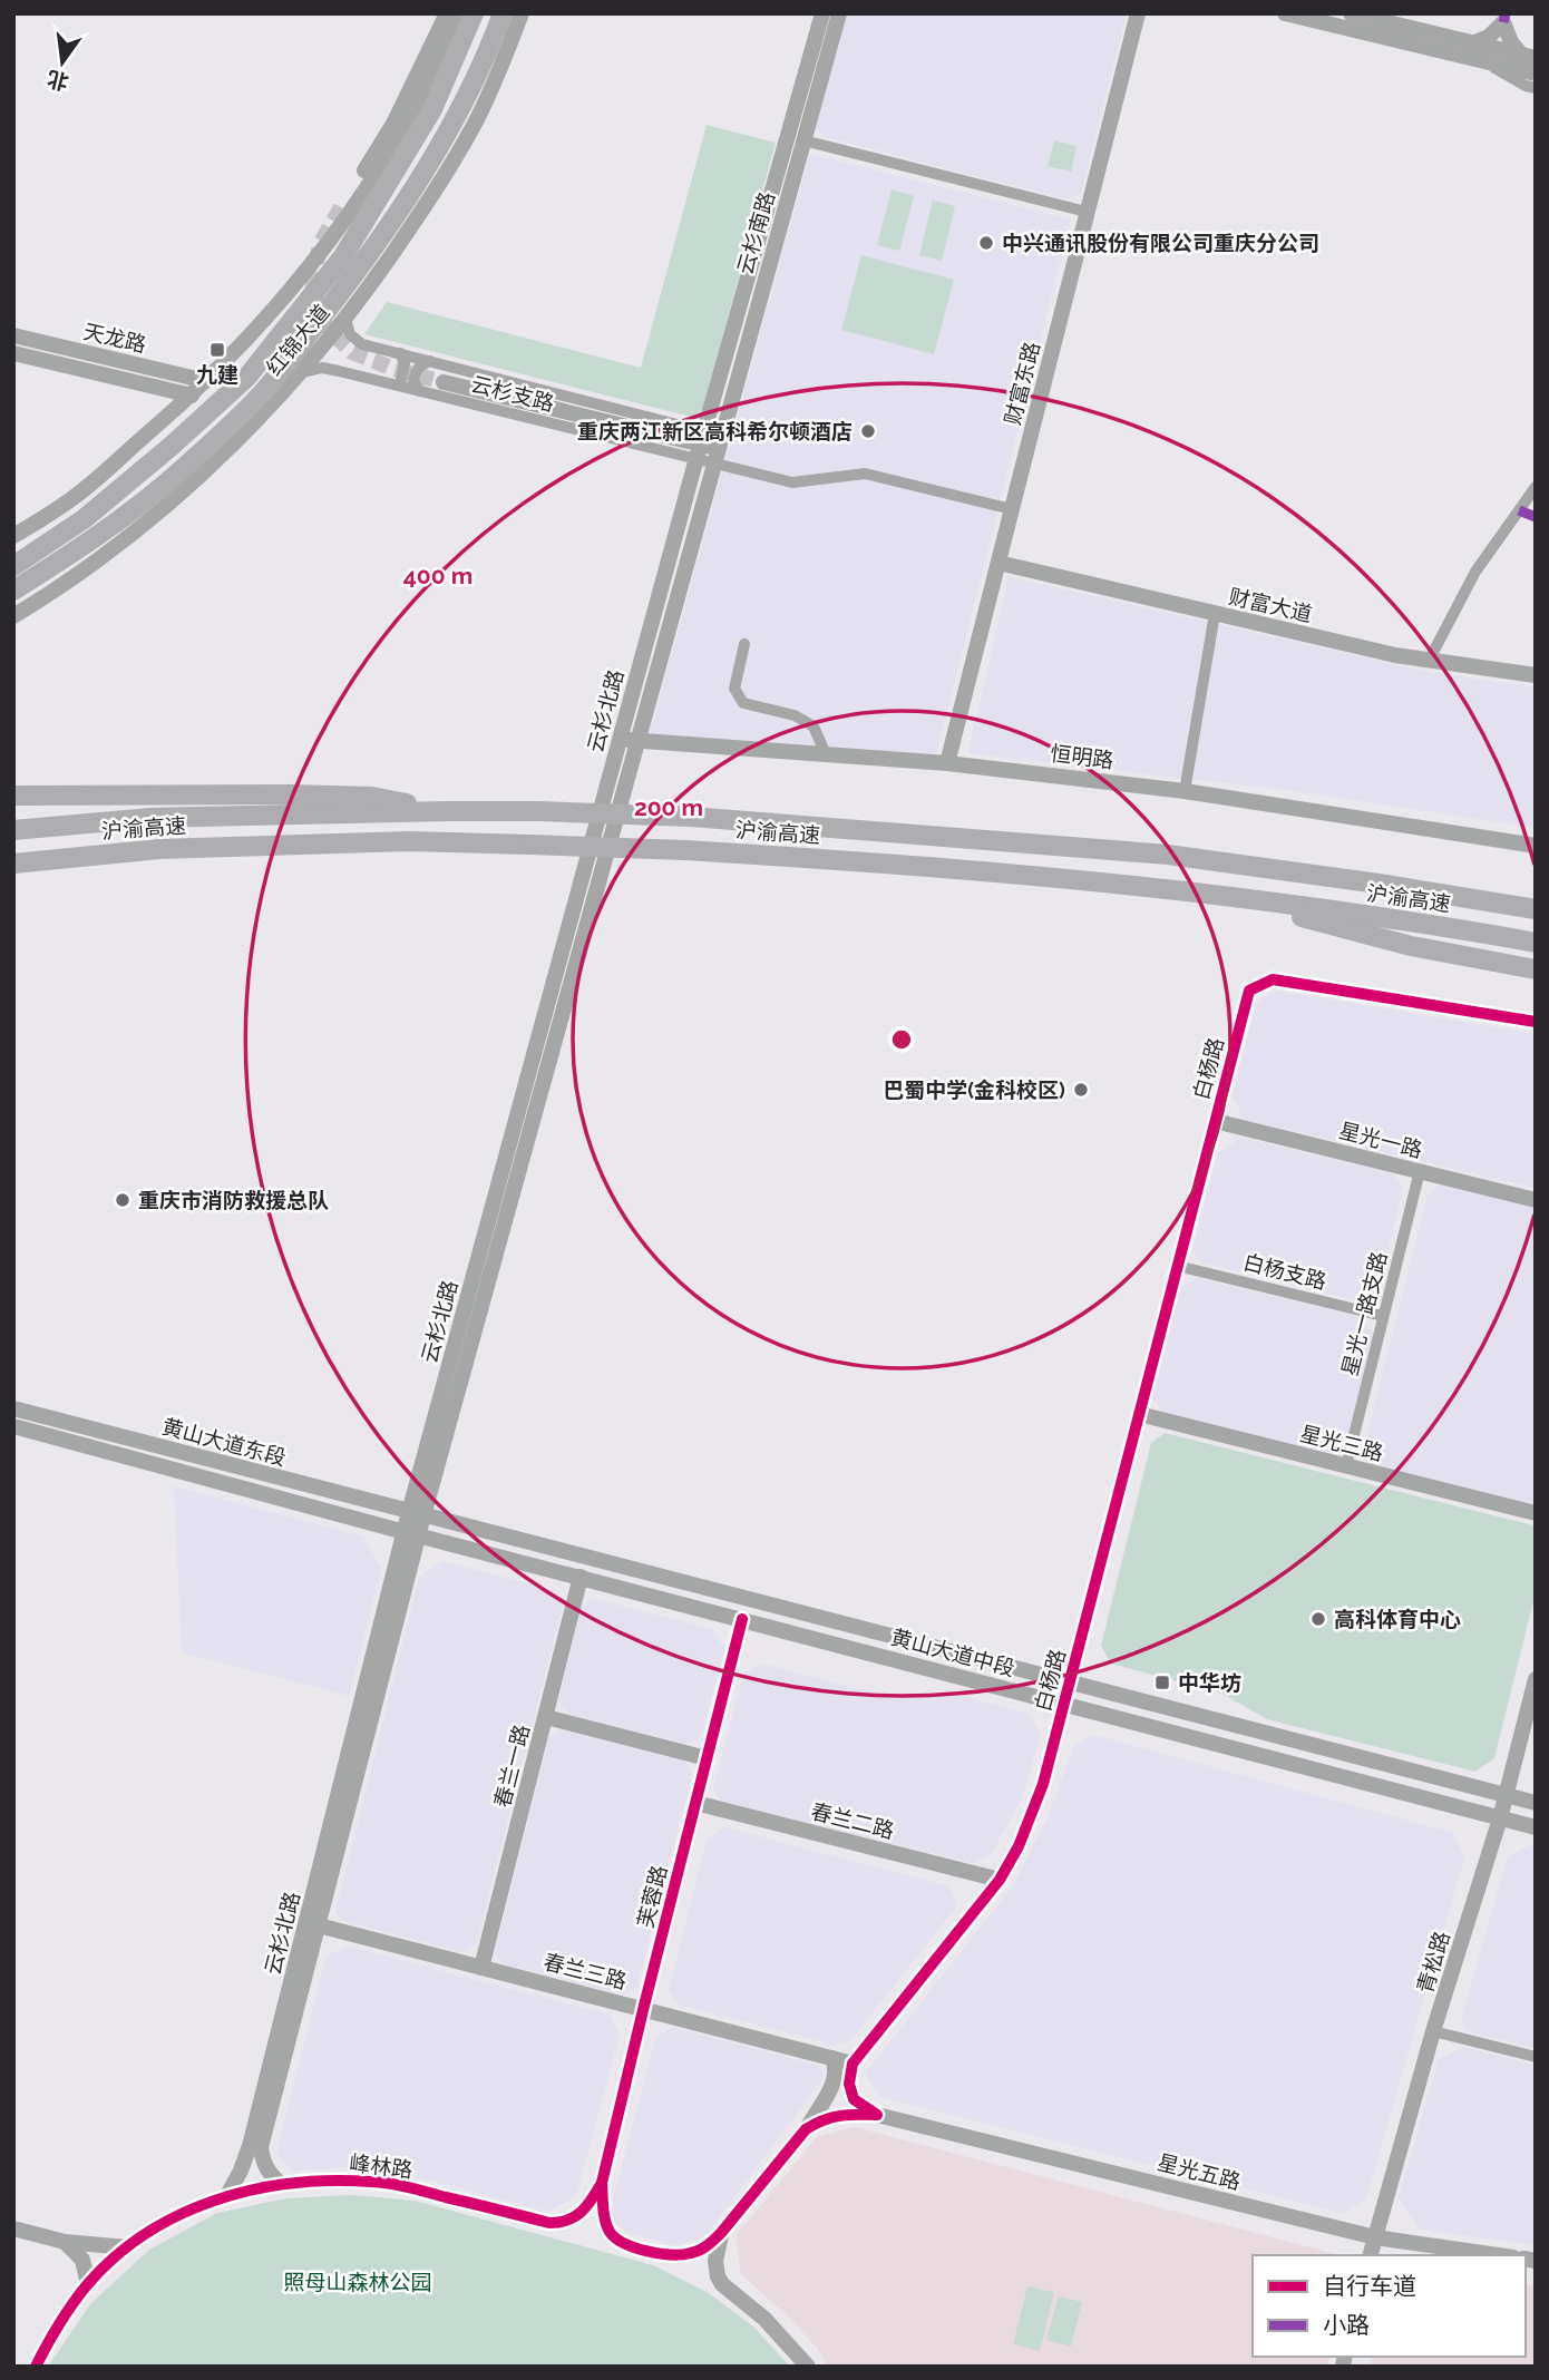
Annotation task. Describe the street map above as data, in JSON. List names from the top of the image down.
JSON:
{
  "streets": {
    "highway": ["红锦大道", "沪渝高速"],
    "street": [
      "云杉南路",
      "天龙路",
      "财富东路",
      "云杉支路",
      "财富大道",
      "云杉北路",
      "恒明路",
      "白杨路",
      "星光一路",
      "白杨支路",
      "星光一路支路",
      "黄山大道东段",
      "星光三路",
      "黄山大道中段",
      "春兰一路",
      "春兰二路",
      "芙蓉路",
      "青松路",
      "春兰三路",
      "峰林路",
      "星光五路"
    ]
  },
  "crossings": [
    ["云杉南路", "云杉支路"],
    ["云杉南路", "云杉北路"],
    ["天龙路", "红锦大道"],
    ["红锦大道", "云杉支路"],
    ["财富东路", "财富大道"],
    ["财富东路", "恒明路"],
    ["云杉支路", "云杉北路"],
    ["云杉北路", "恒明路"],
    ["云杉北路", "黄山大道东段"],
    ["云杉北路", "黄山大道中段"],
    ["云杉北路", "春兰三路"],
    ["云杉北路", "峰林路"],
    ["白杨路", "星光一路"],
    ["白杨路", "白杨支路"],
    ["白杨路", "星光三路"],
    ["白杨路", "黄山大道中段"],
    ["白杨路", "春兰二路"],
    ["白杨路", "春兰三路"],
    ["星光一路", "星光一路支路"],
    ["白杨支路", "星光一路支路"],
    ["星光一路支路", "星光三路"],
    ["黄山大道东段", "黄山大道中段"],
    ["黄山大道中段", "春兰一路"],
    ["黄山大道中段", "芙蓉路"],
    ["黄山大道中段", "青松路"],
    ["春兰一路", "春兰三路"],
    ["春兰二路", "芙蓉路"],
    ["芙蓉路", "春兰三路"],
    ["芙蓉路", "峰林路"],
    ["青松路", "星光五路"]
  ],
  "parks": ["照母山森林公园"],
  "places": {
    "other": [
      "中兴通讯股份有限公司重庆分公司",
      "重庆两江新区高科希尔顿酒店",
      "巴蜀中学(金科校区)",
      "重庆市消防救援总队",
      "高科体育中心"
    ],
    "transit": ["九建", "中华坊"]
  },
  "legend": ["自行车道", "小路"],
  "north": "bottom",
  "rings": ["400 m", "200 m"]
}
